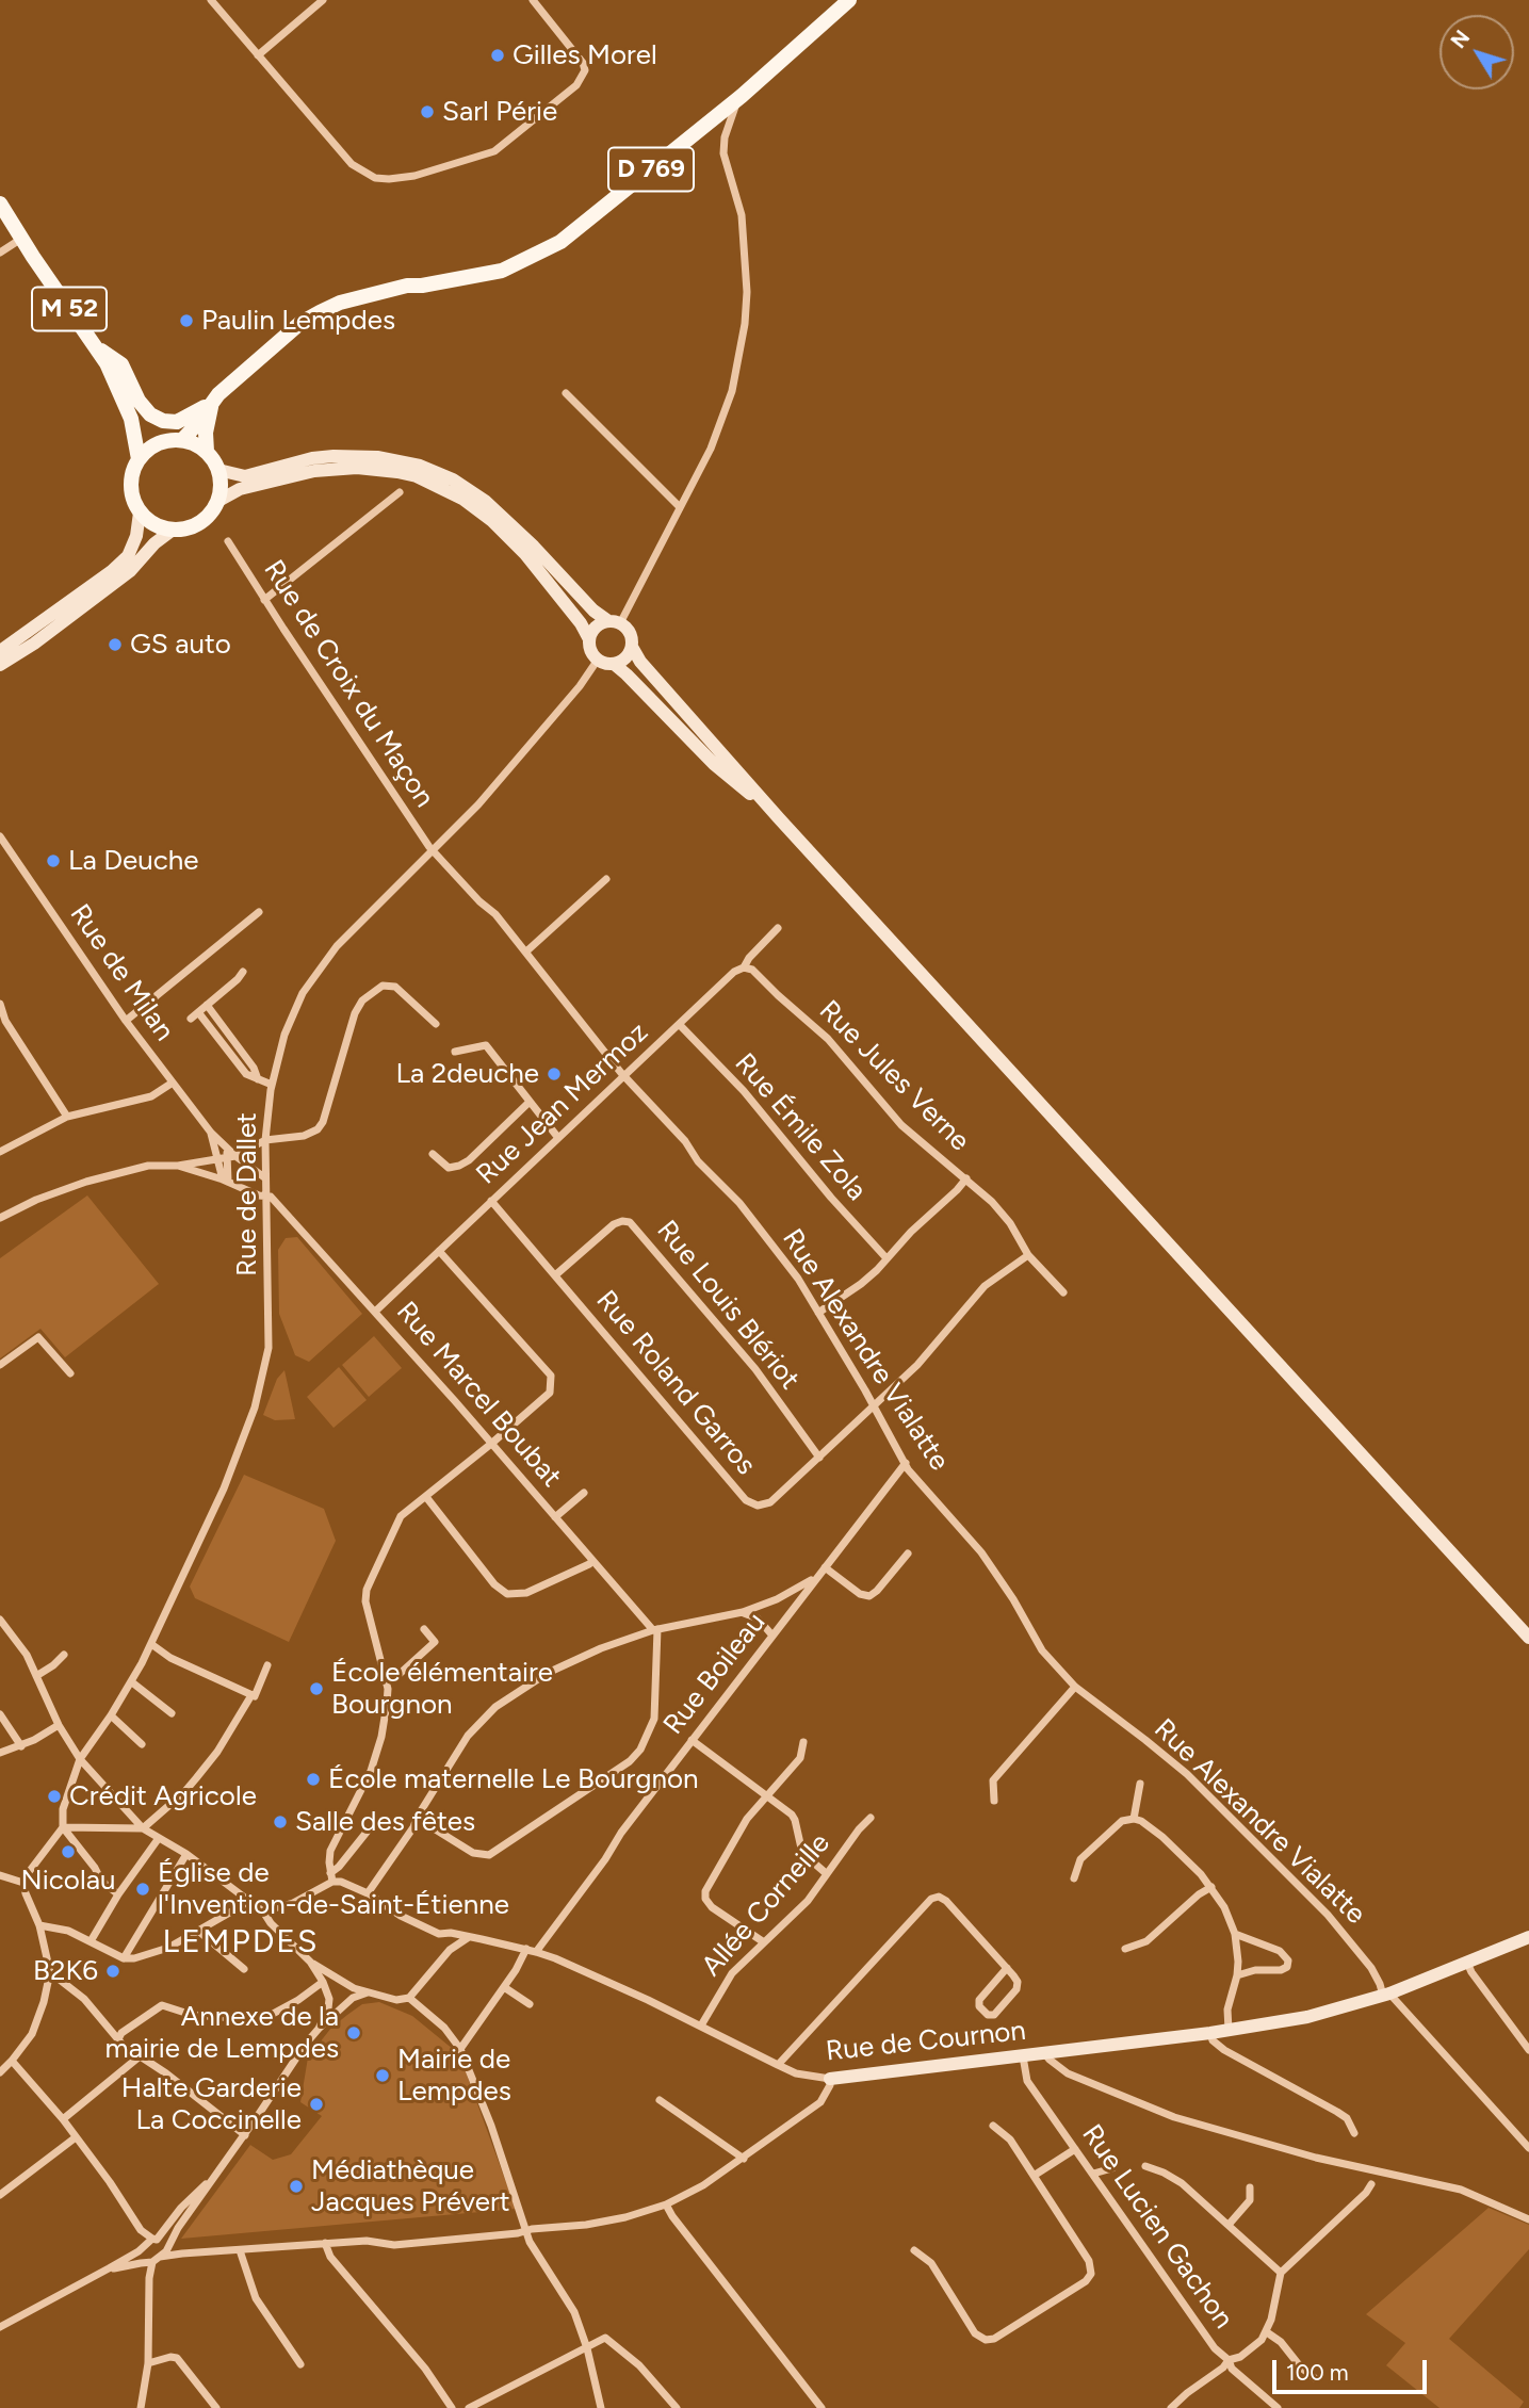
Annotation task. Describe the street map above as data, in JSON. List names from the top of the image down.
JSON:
{
  "streets": {
    "main road": ["D 769", "M 52", "Rue de Cournon"],
    "street": [
      "Rue de Croix du Maçon",
      "Rue de Milan",
      "Rue Jules Verne",
      "Rue Jean Mermoz",
      "Rue Émile Zola",
      "Rue de Dallet",
      "Rue Louis Blériot",
      "Rue Alexandre Vialatte",
      "Rue Roland Garros",
      "Rue Marcel Boubat",
      "Rue Boileau",
      "Allée Corneille",
      "Rue Lucien Gachon"
    ]
  },
  "crossings": [
    ["D 769", "M 52"],
    ["Rue de Croix du Maçon", "Rue de Dallet"],
    ["Rue de Croix du Maçon", "Rue Alexandre Vialatte"],
    ["Rue de Milan", "Rue de Dallet"],
    ["Rue de Milan", "Rue Marcel Boubat"],
    ["Rue Jules Verne", "Rue Jean Mermoz"],
    ["Rue Jules Verne", "Rue Roland Garros"],
    ["Rue Jean Mermoz", "Rue Émile Zola"],
    ["Rue Jean Mermoz", "Rue Alexandre Vialatte"],
    ["Rue Jean Mermoz", "Rue Roland Garros"],
    ["Rue Jean Mermoz", "Rue Marcel Boubat"],
    ["Rue de Dallet", "Rue Alexandre Vialatte"],
    ["Rue de Dallet", "Rue Marcel Boubat"],
    ["Rue Louis Blériot", "Rue Roland Garros"],
    ["Rue Alexandre Vialatte", "Rue Roland Garros"],
    ["Rue Alexandre Vialatte", "Rue Boileau"],
    ["Rue Alexandre Vialatte", "Rue de Cournon"],
    ["Rue Boileau", "Rue de Cournon"],
    ["Allée Corneille", "Rue de Cournon"],
    ["Rue de Cournon", "Rue Lucien Gachon"]
  ],
  "districts": ["LEMPDES"],
  "places": [
    "Gilles Morel",
    "Sarl Périe",
    "Paulin Lempdes",
    "GS auto",
    "La Deuche",
    "La 2deuche",
    "École élémentaire Bourgnon",
    "École maternelle Le Bourgnon",
    "Crédit Agricole",
    "Salle des fêtes",
    "Nicolau",
    "Église de l'Invention-de-Saint-Étienne",
    "B2K6",
    "Annexe de la mairie de Lempdes",
    "Mairie de Lempdes",
    "Halte Garderie La Coccinelle",
    "Médiathèque Jacques Prévert"
  ],
  "scale_bar": "100 m",
  "north": "top left"
}
